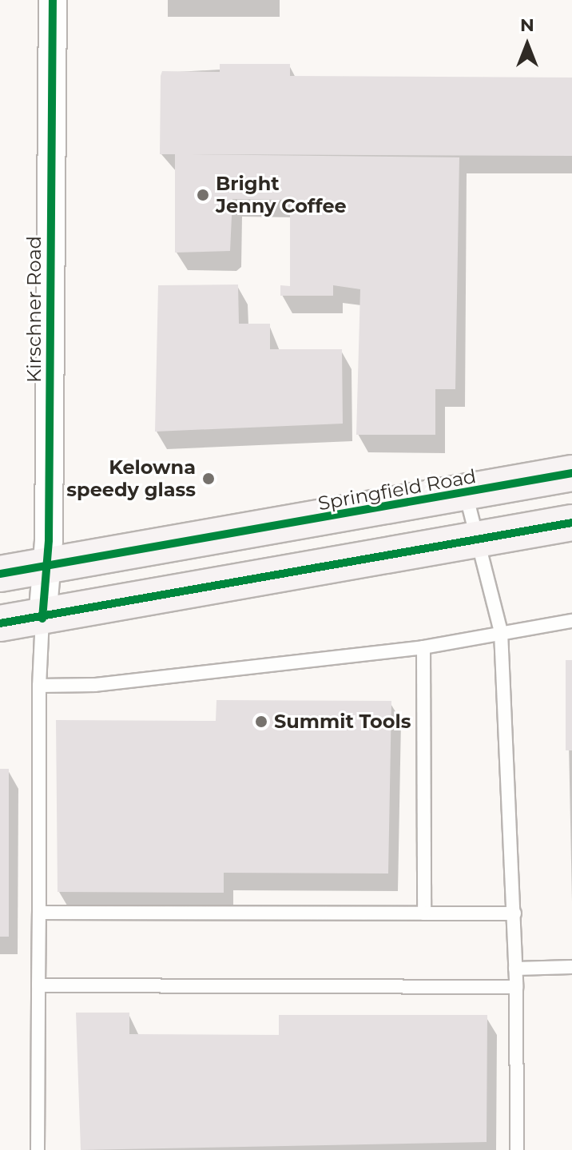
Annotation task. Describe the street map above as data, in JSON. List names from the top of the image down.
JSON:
{
  "streets": {
    "main road": ["Springfield Road"],
    "street": ["Kirschner Road"]
  },
  "crossings": [
    ["Kirschner Road", "Springfield Road"]
  ],
  "places": ["Bright Jenny Coffee", "Kelowna speedy glass", "Summit Tools"],
  "north": "top"
}
